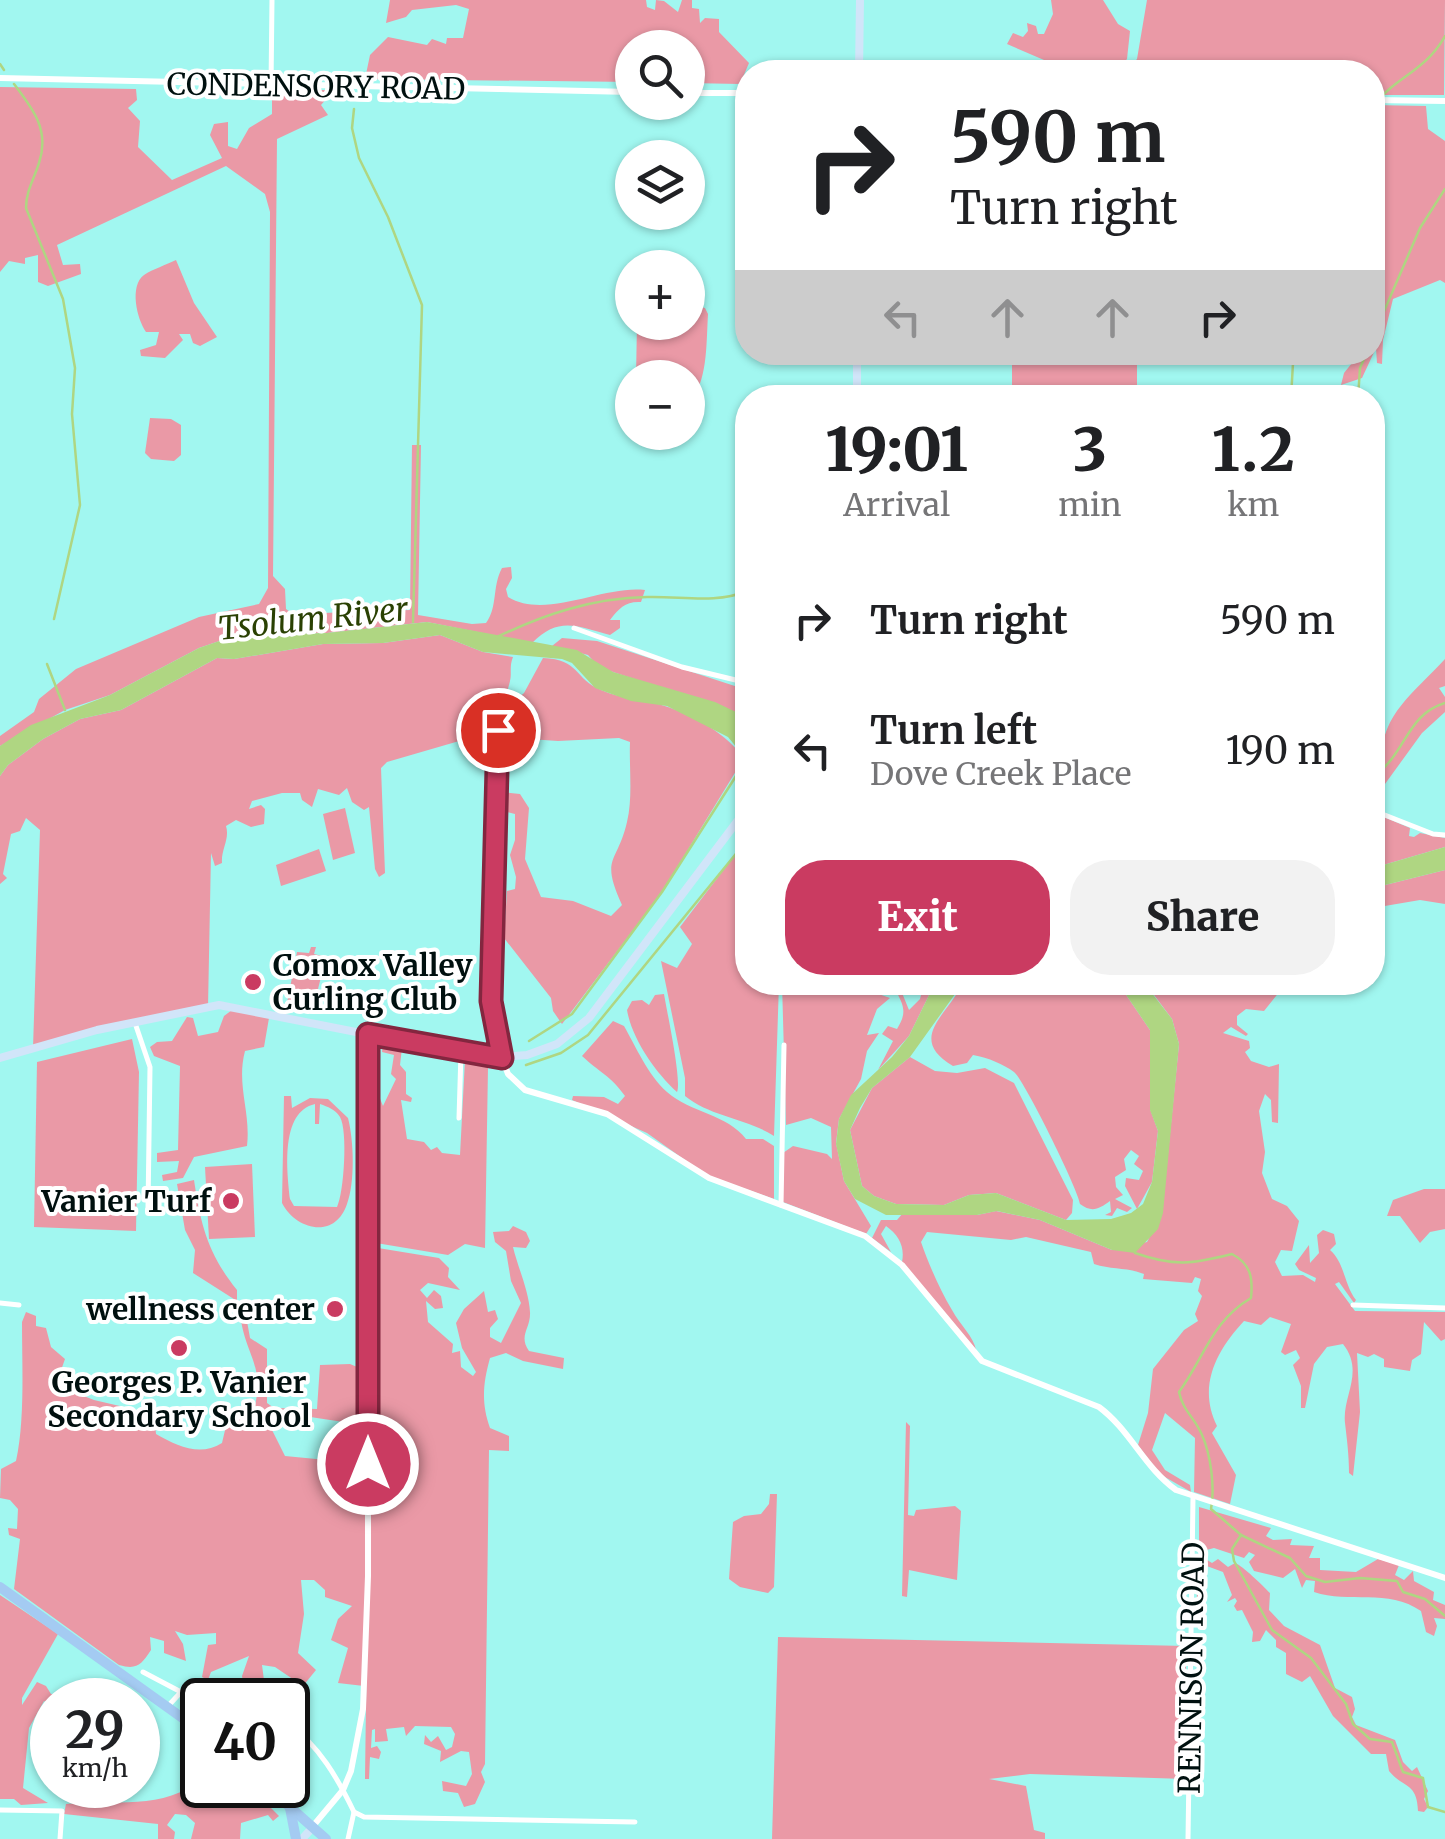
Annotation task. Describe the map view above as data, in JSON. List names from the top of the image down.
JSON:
{
  "streets": {
    "street": ["CONDENSORY ROAD", "RENNISON ROAD"]
  },
  "water": ["Tsolum River"],
  "places": [
    "Comox Valley Curling Club",
    "Vanier Turf",
    "wellness center",
    "Georges P. Vanier Secondary School"
  ],
  "page": {
    "map_buttons": ["+", "−"],
    "turn": ["590 m", "Turn right"],
    "eta": [
      "19:01",
      "Arrival",
      "3",
      "min",
      "1.2",
      "km"
    ],
    "list": [
      {
        "name": "Turn right",
        "value": "590 m"
      },
      {
        "name": "Turn left",
        "note": "Dove Creek Place",
        "value": "190 m"
      }
    ],
    "buttons": ["Exit", "Share"],
    "speed": "29 km/h",
    "limit": "40"
  }
}
